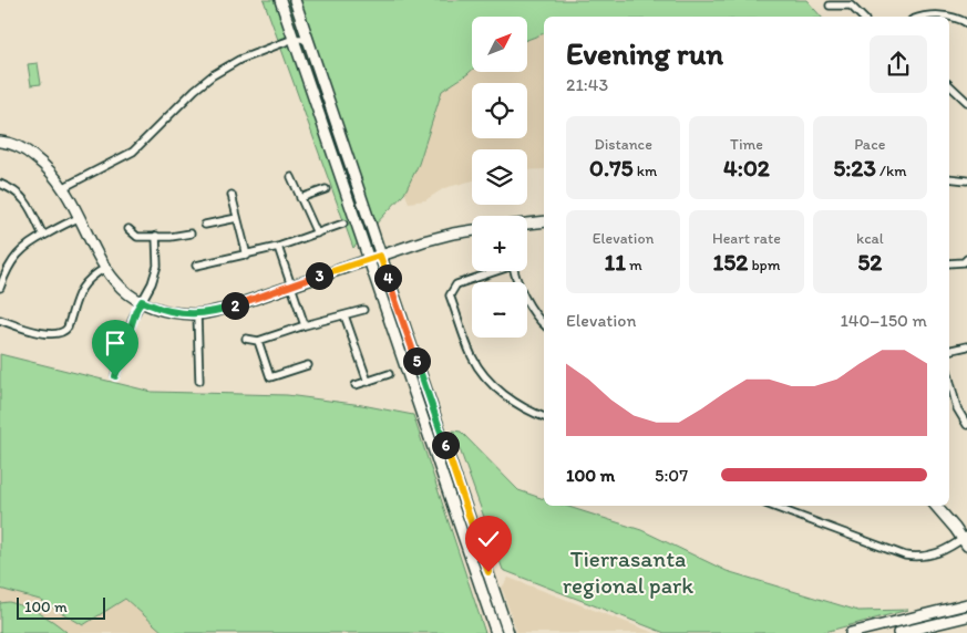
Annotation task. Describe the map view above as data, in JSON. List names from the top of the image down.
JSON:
{
  "parks": ["Tierrasanta regional park"],
  "scale_bar": "100 m",
  "north": "top right",
  "page": {
    "map_buttons": ["+", "−"],
    "heading": ["Evening run", "21:43"],
    "stats": [
      ["Distance", "0.75 km"],
      ["Time", "4:02"],
      ["Pace", "5:23 /km"],
      ["Elevation", "11 m"],
      ["Heart rate", "152 bpm"],
      ["kcal", "52"]
    ],
    "pins": [
      "3",
      "4",
      "2",
      "5",
      "6"
    ],
    "chart": ["Elevation", "140–150 m"],
    "list": [
      {
        "name": "100 m",
        "note": "5:07"
      }
    ],
    "scale": "100 m"
  }
}
